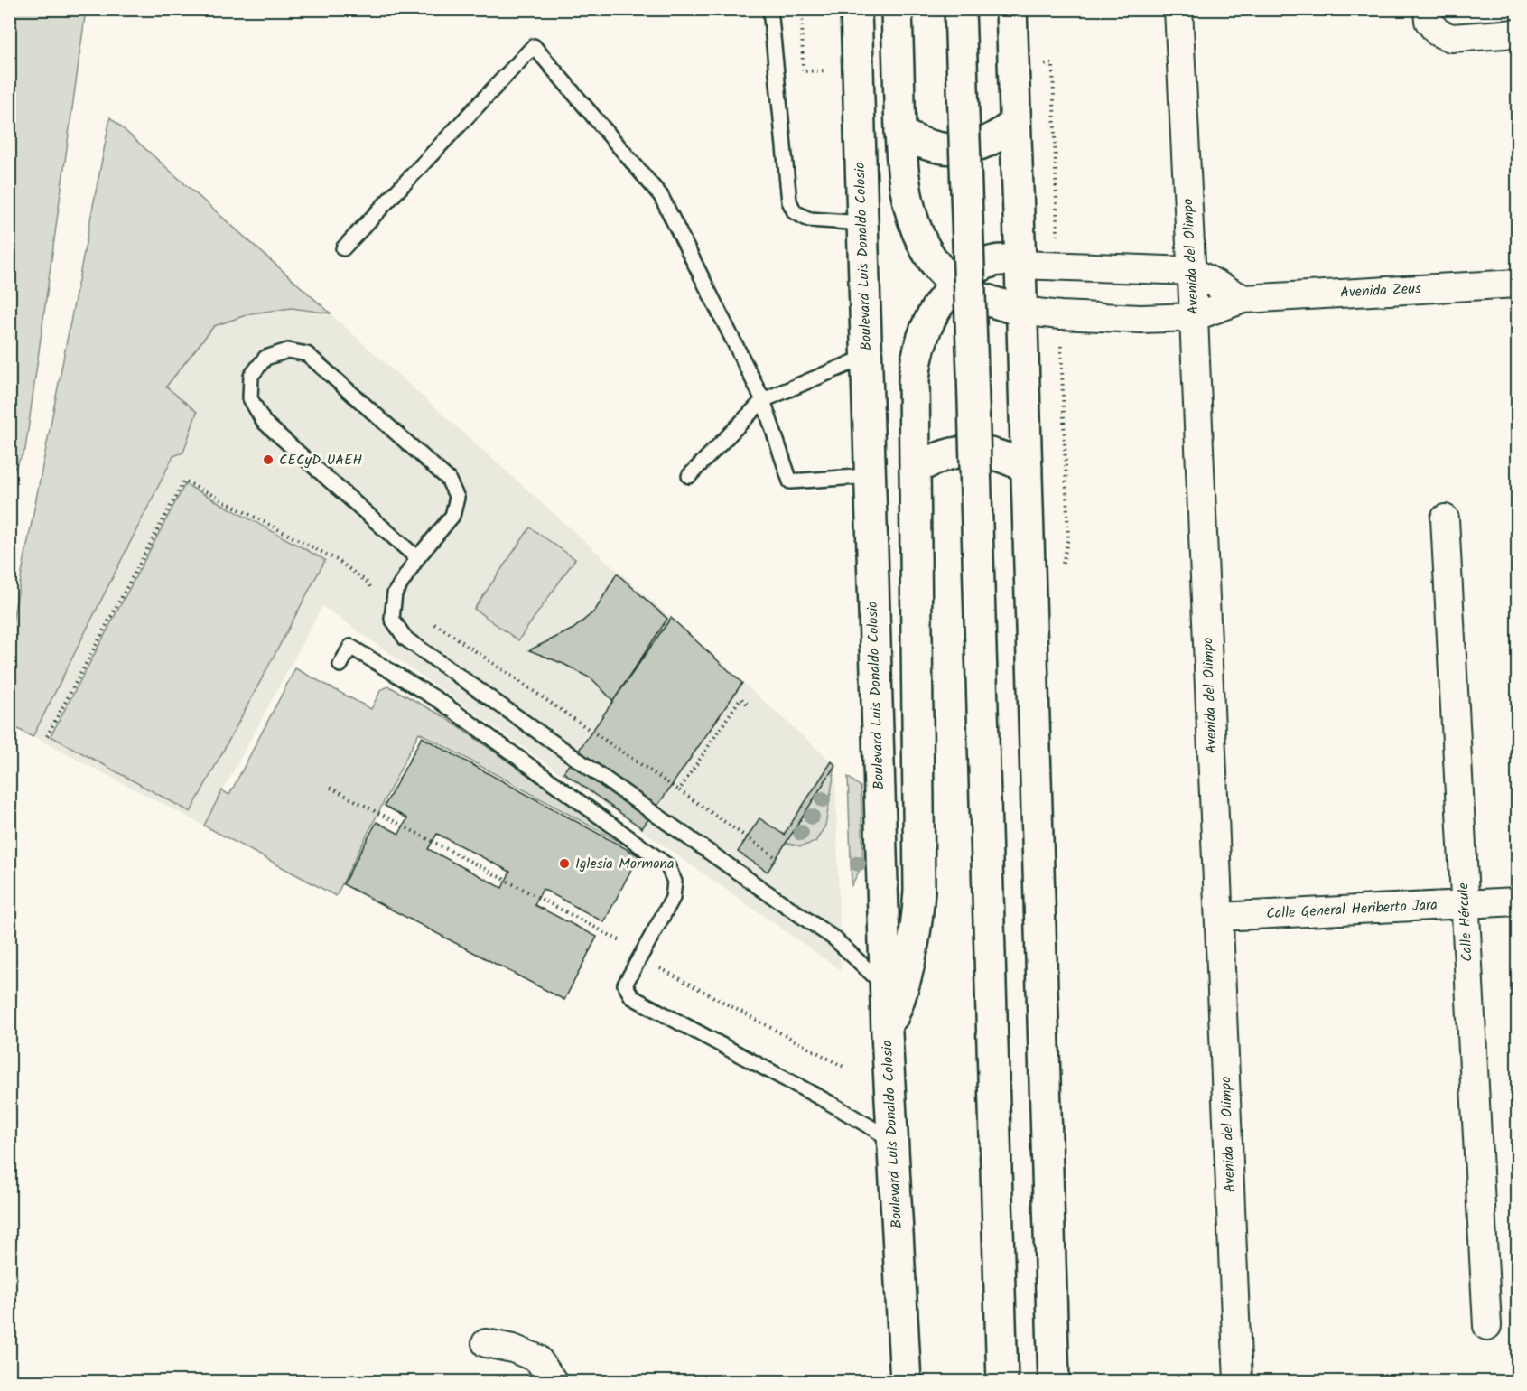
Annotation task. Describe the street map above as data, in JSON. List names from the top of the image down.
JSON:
{
  "streets": {
    "main road": ["Boulevard Luis Donaldo Colosio"],
    "street": [
      "Avenida del Olimpo",
      "Avenida Zeus",
      "Calle General Heriberto Jara",
      "Calle Hércule"
    ]
  },
  "crossings": [
    ["Avenida del Olimpo", "Avenida Zeus"],
    ["Avenida del Olimpo", "Calle General Heriberto Jara"],
    ["Calle General Heriberto Jara", "Calle Hércule"]
  ],
  "places": ["CECyD UAEH", "Iglesia Mormona"]
}
